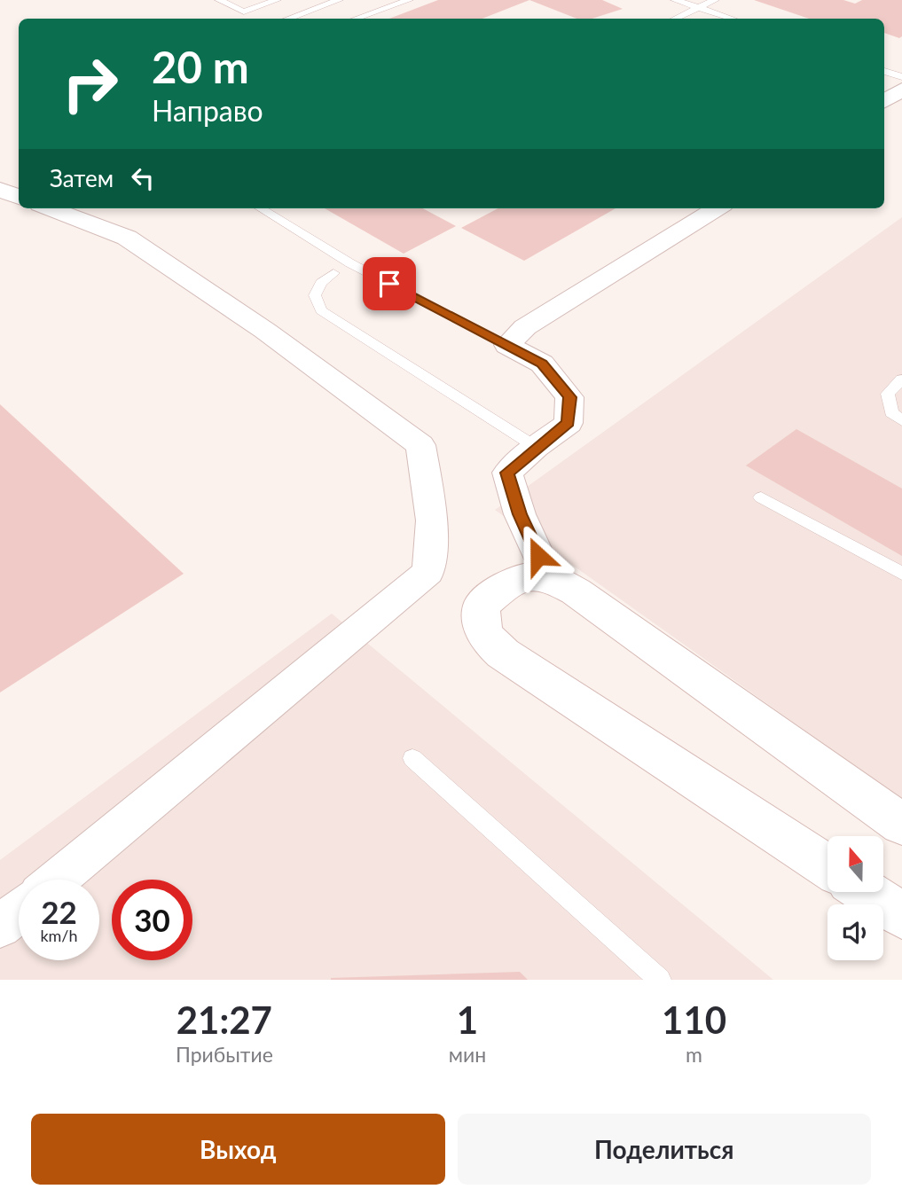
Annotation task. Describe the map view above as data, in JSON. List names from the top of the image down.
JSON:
{
  "north": "top",
  "page": {
    "turn": ["20 m", "Направо"],
    "then": "Затем",
    "speed": "22 km/h",
    "limit": "30",
    "eta": [
      "21:27",
      "Прибытие",
      "1",
      "мин",
      "110",
      "m"
    ],
    "buttons": ["Выход", "Поделиться"]
  }
}
